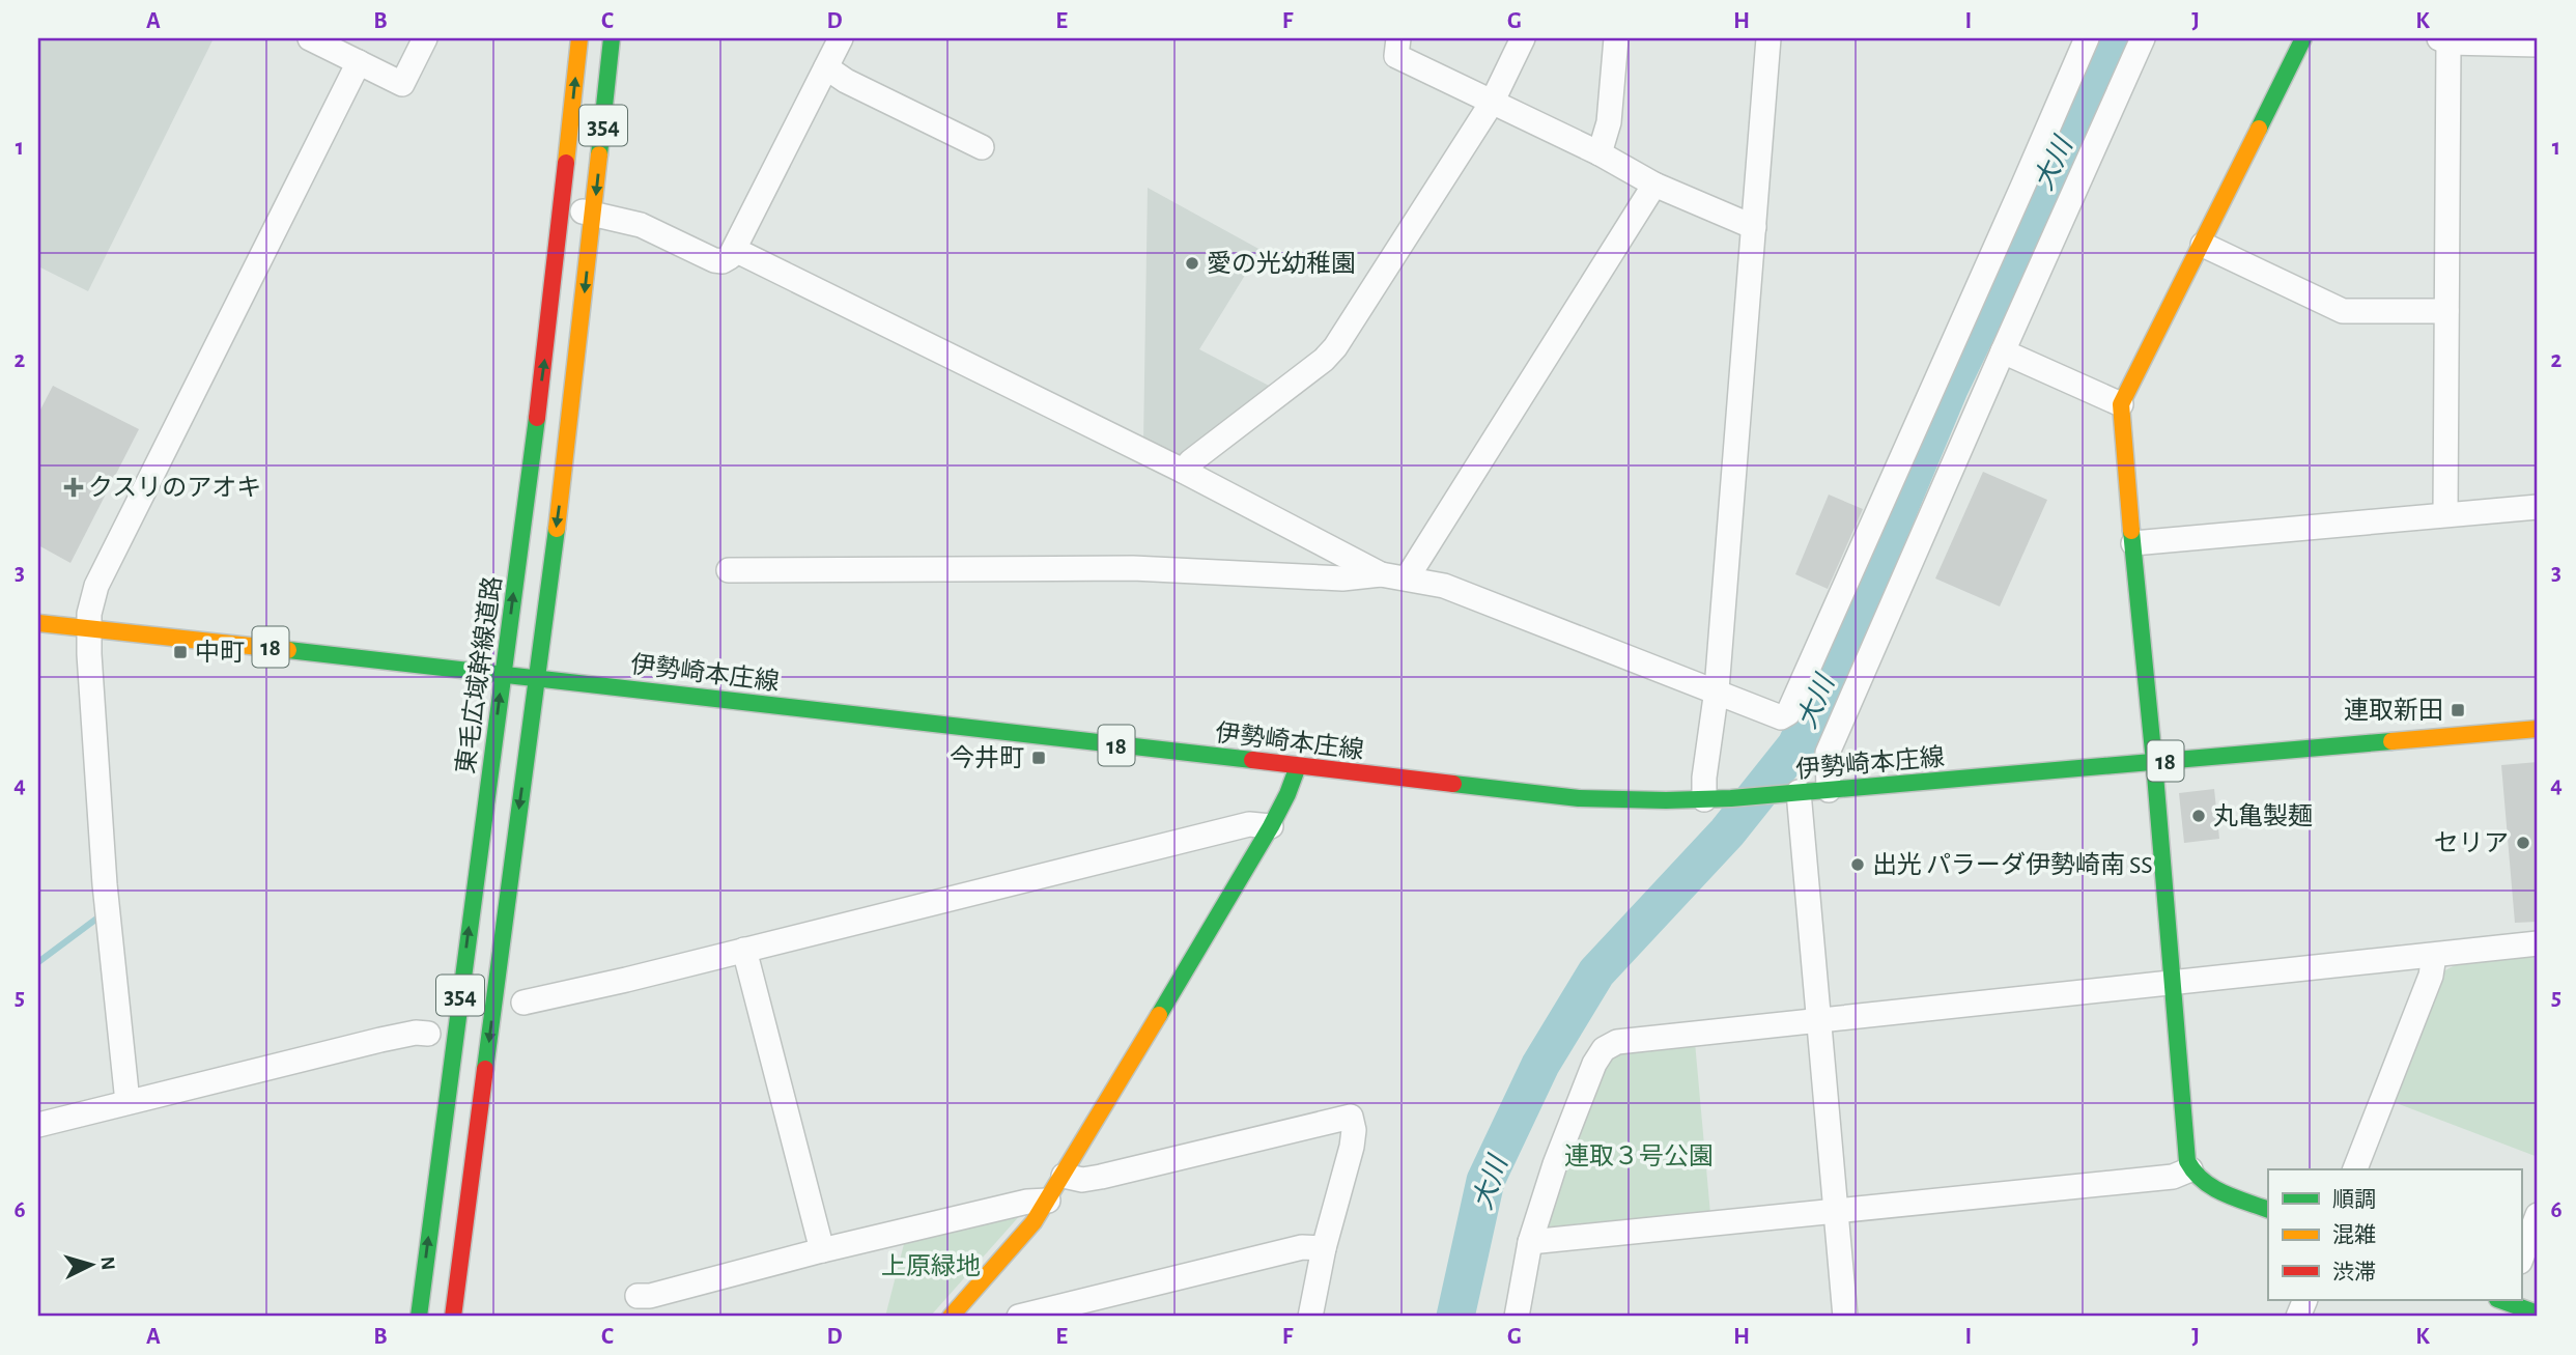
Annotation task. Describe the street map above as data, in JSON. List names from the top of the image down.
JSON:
{
  "streets": {
    "main road": [
      "354",
      "18",
      "伊勢崎本庄線",
      "東毛広域幹線道路"
    ]
  },
  "crossings": [
    ["354", "伊勢崎本庄線"],
    ["伊勢崎本庄線", "東毛広域幹線道路"]
  ],
  "water": ["大川"],
  "parks": ["連取３号公園", "上原緑地"],
  "places": {
    "other": [
      "愛の光幼稚園",
      "丸亀製麺",
      "セリア",
      "出光 パラーダ伊勢崎南 SS"
    ],
    "health": ["クスリのアオキ"],
    "transit": ["中町", "連取新田", "今井町"]
  },
  "legend": ["順調", "混雑", "渋滞"],
  "north": "right",
  "grid": {
    "columns": [
      "A",
      "B",
      "C",
      "D",
      "E",
      "F",
      "G",
      "H",
      "I",
      "J",
      "K"
    ],
    "rows": [
      "1",
      "2",
      "3",
      "4",
      "5",
      "6"
    ]
  }
}
